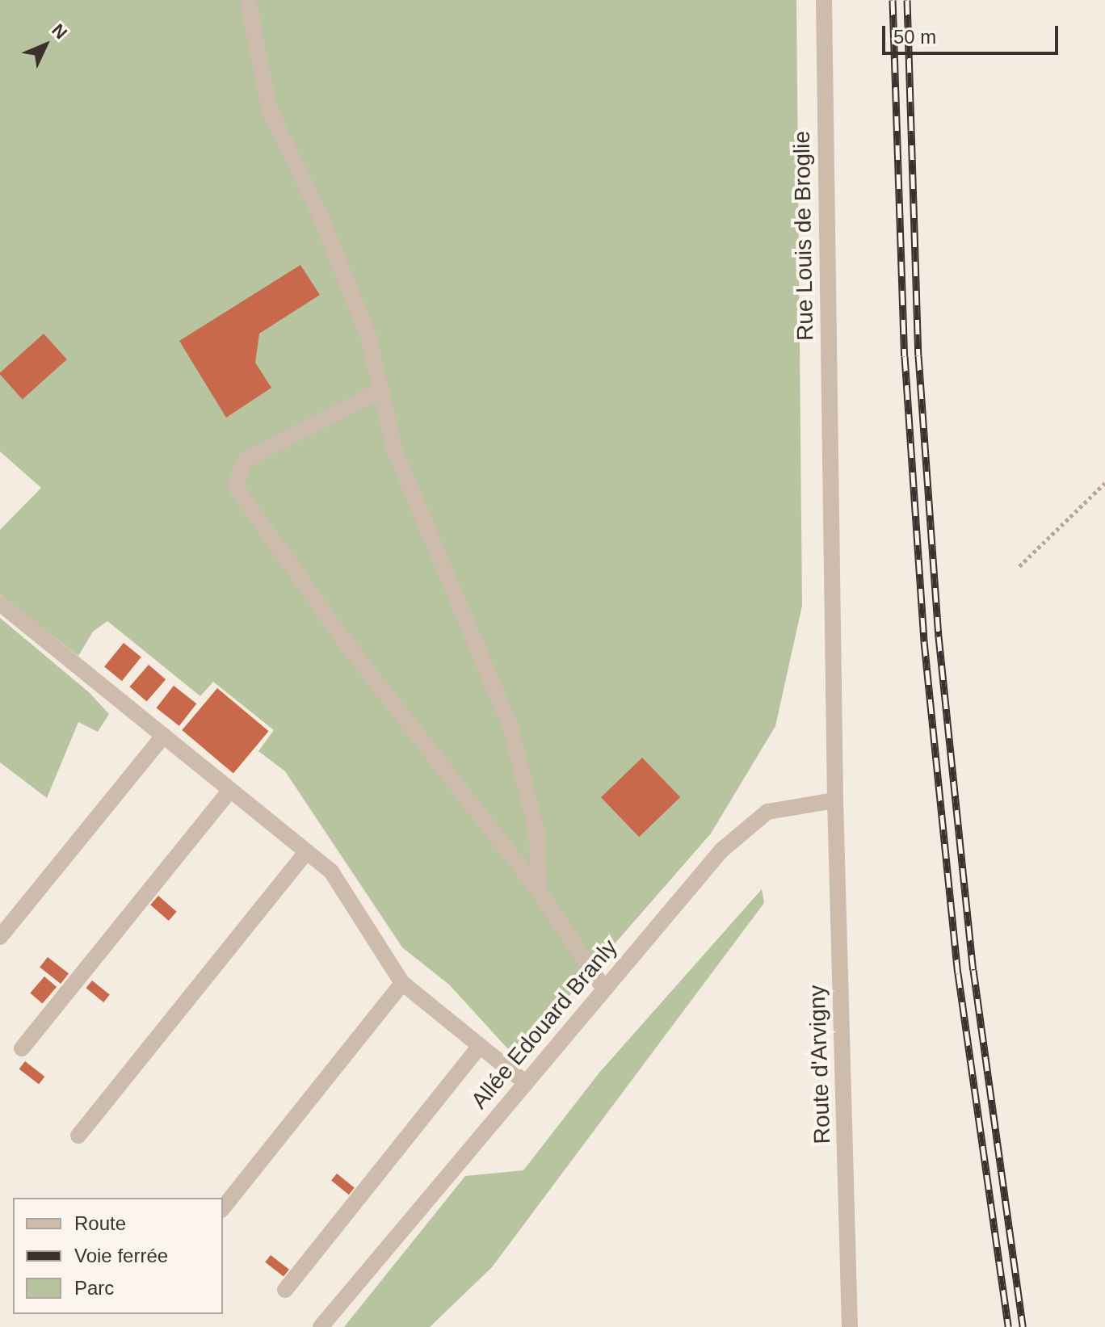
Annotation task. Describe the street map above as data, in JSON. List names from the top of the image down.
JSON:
{
  "streets": {
    "street": ["Rue Louis de Broglie", "Allée Edouard Branly", "Route d'Arvigny"]
  },
  "crossings": [
    ["Rue Louis de Broglie", "Allée Edouard Branly"],
    ["Rue Louis de Broglie", "Route d'Arvigny"],
    ["Allée Edouard Branly", "Route d'Arvigny"]
  ],
  "legend": ["Route", "Voie ferrée", "Parc"],
  "scale_bar": "50 m",
  "north": "top right"
}
